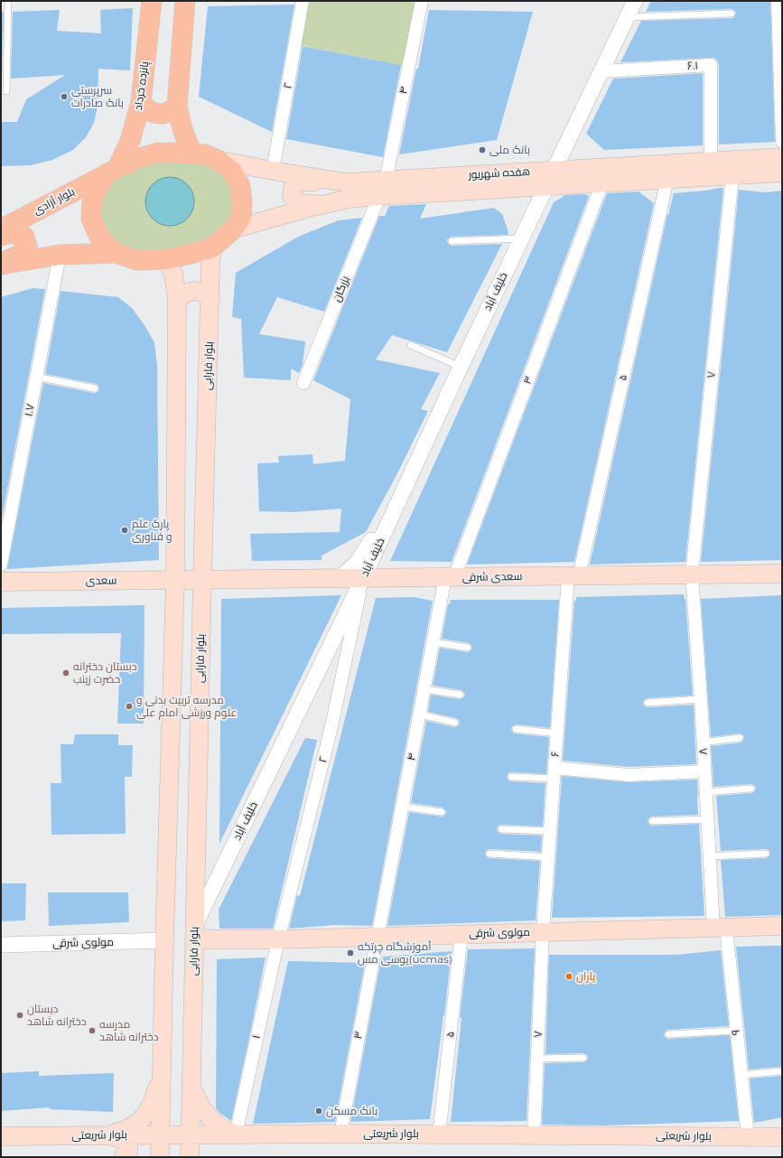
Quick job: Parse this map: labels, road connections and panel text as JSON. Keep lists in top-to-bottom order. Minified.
{"streets":{"main road":["پانزده خرداد","هفده شهریور","بلوار آزادی","بلوار فارابی","سعدی شرقی","سعدی","مولوی شرقی","بلوار شریعتی"],"street":["۶.۱","۲","۴","بزرگان","خلیف آباد","۷","۵","۳","۱.۷","۸","۶","۹","۱"]},"crossings":[["۶.۱","هفده شهریور"],["۶.۱","خلیف آباد"],["پانزده خرداد","بلوار آزادی"],["۲","هفده شهریور"],["۲","خلیف آباد"],["۲","سعدی شرقی"],["۲","مولوی شرقی"],["۲","۱"],["۴","هفده شهریور"],["۴","بزرگان"],["۴","۳"],["۴","سعدی شرقی"],["۴","مولوی شرقی"],["هفده شهریور","بلوار آزادی"],["هفده شهریور","بزرگان"],["هفده شهریور","خلیف آباد"],["هفده شهریور","۷"],["هفده شهریور","۵"],["هفده شهریور","۳"],["خلیف آباد","بلوار فارابی"],["خلیف آباد","سعدی شرقی"],["خلیف آباد","مولوی شرقی"],["بلوار فارابی","سعدی شرقی"],["بلوار فارابی","سعدی"],["بلوار فارابی","مولوی شرقی"],["بلوار فارابی","بلوار شریعتی"],["۷","سعدی شرقی"],["۷","۸"],["۷","۶"],["۷","مولوی شرقی"],["۷","بلوار شریعتی"],["۵","سعدی شرقی"],["۵","۶"],["۵","مولوی شرقی"],["۵","بلوار شریعتی"],["۳","سعدی شرقی"],["۳","مولوی شرقی"],["۳","بلوار شریعتی"],["سعدی شرقی","سعدی"],["سعدی شرقی","۸"],["سعدی شرقی","۶"],["۸","مولوی شرقی"],["۸","۹"],["۶","مولوی شرقی"],["مولوی شرقی","۹"],["مولوی شرقی","۱"],["۹","بلوار شریعتی"],["۱","بلوار شریعتی"]],"places":["سرپرستی بانک صادرات","بانک ملی","پارک علم و فناوری","دبستان دخترانه حضرت زینب","مدرسه تربیت بدنی و علوم ورزشی امام علی","آموزشگاه چرتکه یوسی مس(ucmas)","یاران","دبستان دخترانه شاهد","مدرسه دخترانه شاهد","بانک مسکن"]}
